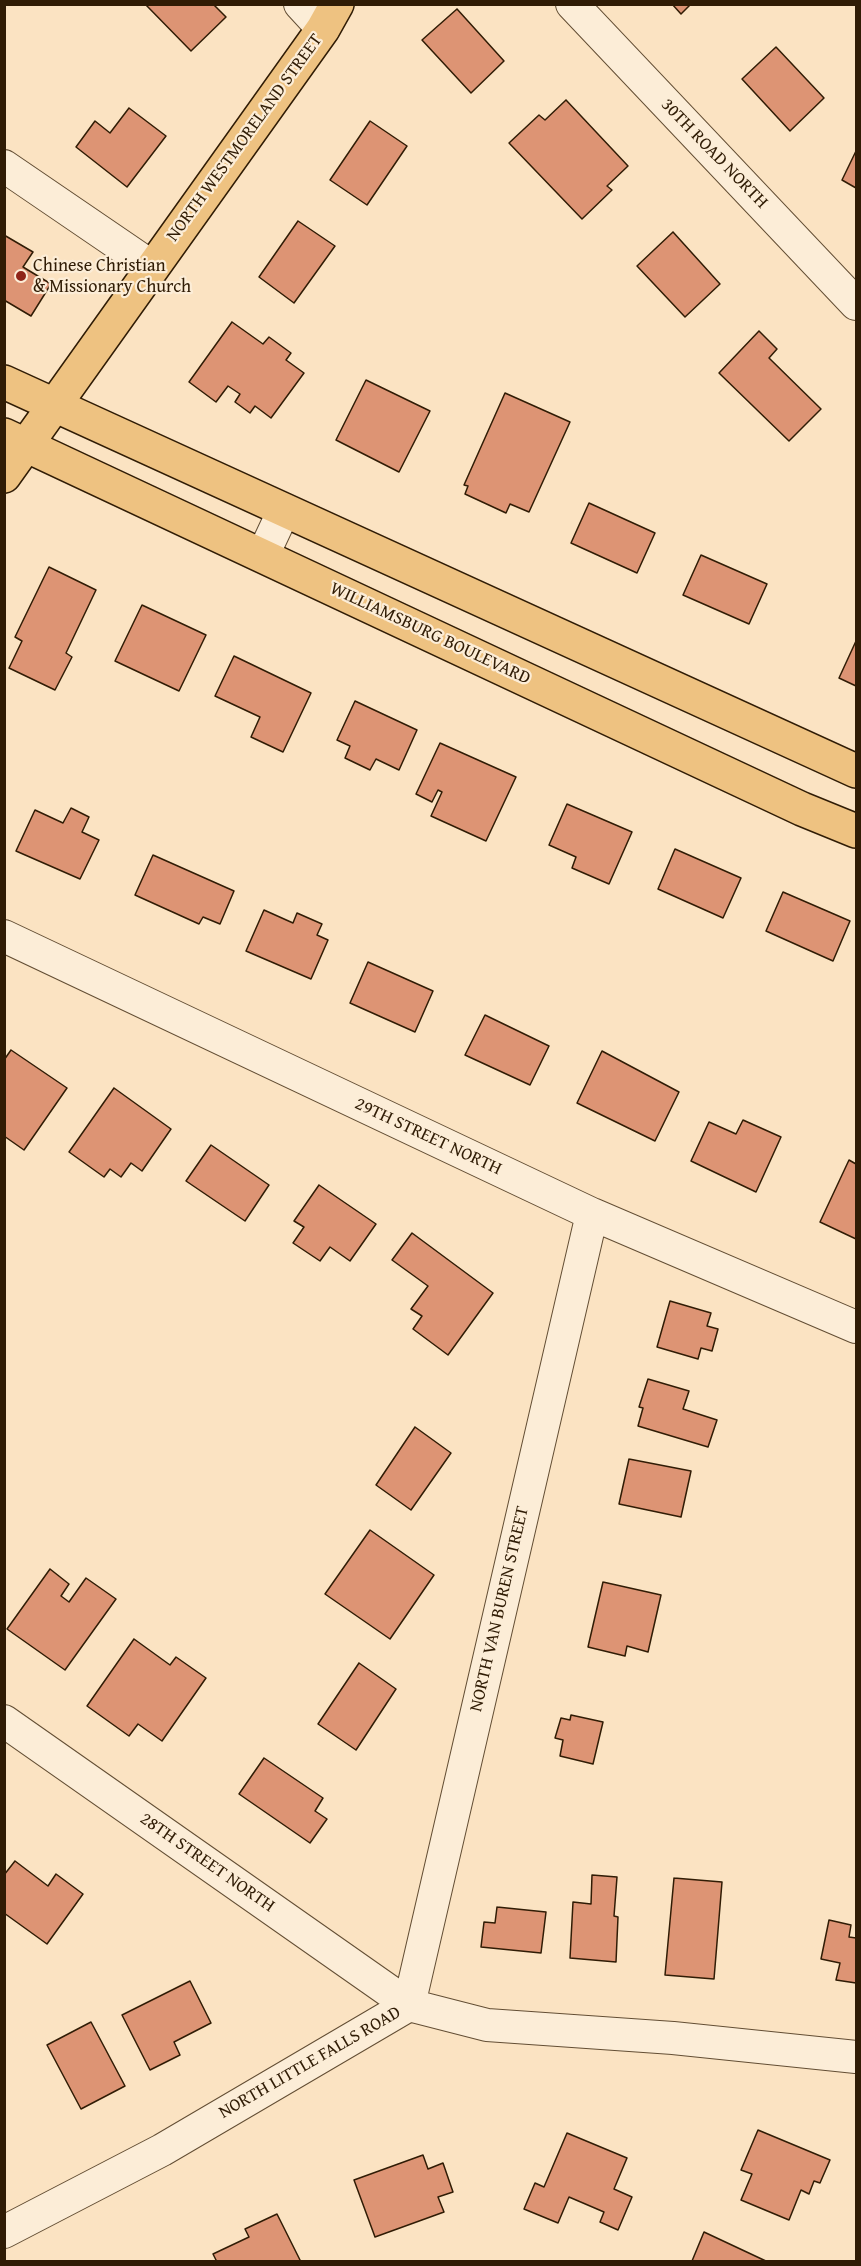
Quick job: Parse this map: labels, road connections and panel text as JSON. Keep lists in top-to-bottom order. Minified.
{"streets":{"main road":["NORTH WESTMORELAND STREET","WILLIAMSBURG BOULEVARD"],"street":["30TH ROAD NORTH","29TH STREET NORTH","NORTH VAN BUREN STREET","28TH STREET NORTH","NORTH LITTLE FALLS ROAD"]},"crossings":[["NORTH WESTMORELAND STREET","WILLIAMSBURG BOULEVARD"],["29TH STREET NORTH","NORTH VAN BUREN STREET"],["NORTH VAN BUREN STREET","28TH STREET NORTH"],["NORTH VAN BUREN STREET","NORTH LITTLE FALLS ROAD"],["28TH STREET NORTH","NORTH LITTLE FALLS ROAD"]],"places":["Chinese Christian & Missionary Church"]}
